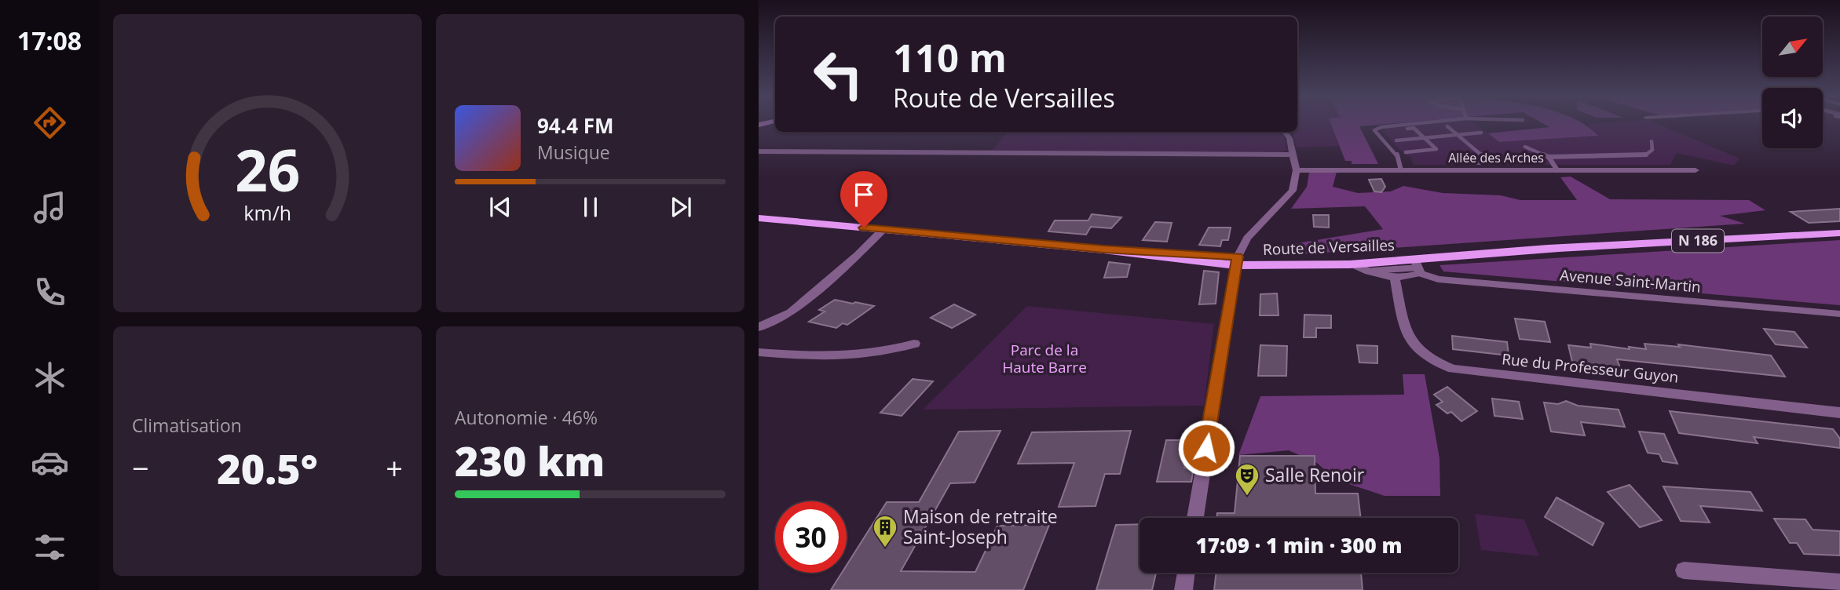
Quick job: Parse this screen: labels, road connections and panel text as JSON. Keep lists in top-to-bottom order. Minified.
{"streets":{"main road":["N 186","Route de Versailles"],"street":["Allée des Arches","Avenue Saint-Martin","Rue du Professeur Guyon"]},"crossings":[["Route de Versailles","Avenue Saint-Martin"]],"parks":["Parc de la Haute Barre"],"places":{"theatre":["Salle Renoir"],"building":["Maison de retraite Saint-Joseph"]},"north":"top right","page":{"tabs":"17:08","turn":["110 m","Route de Versailles"],"song":["94.4 FM","Musique"],"tile":["Climatisation",["Autonomie · 46%","230 km"]],"heat":["−","20.5°","+"],"limit":"30","trip":"17:09 · 1 min · 300 m","gauge":["26","km/h"]}}
